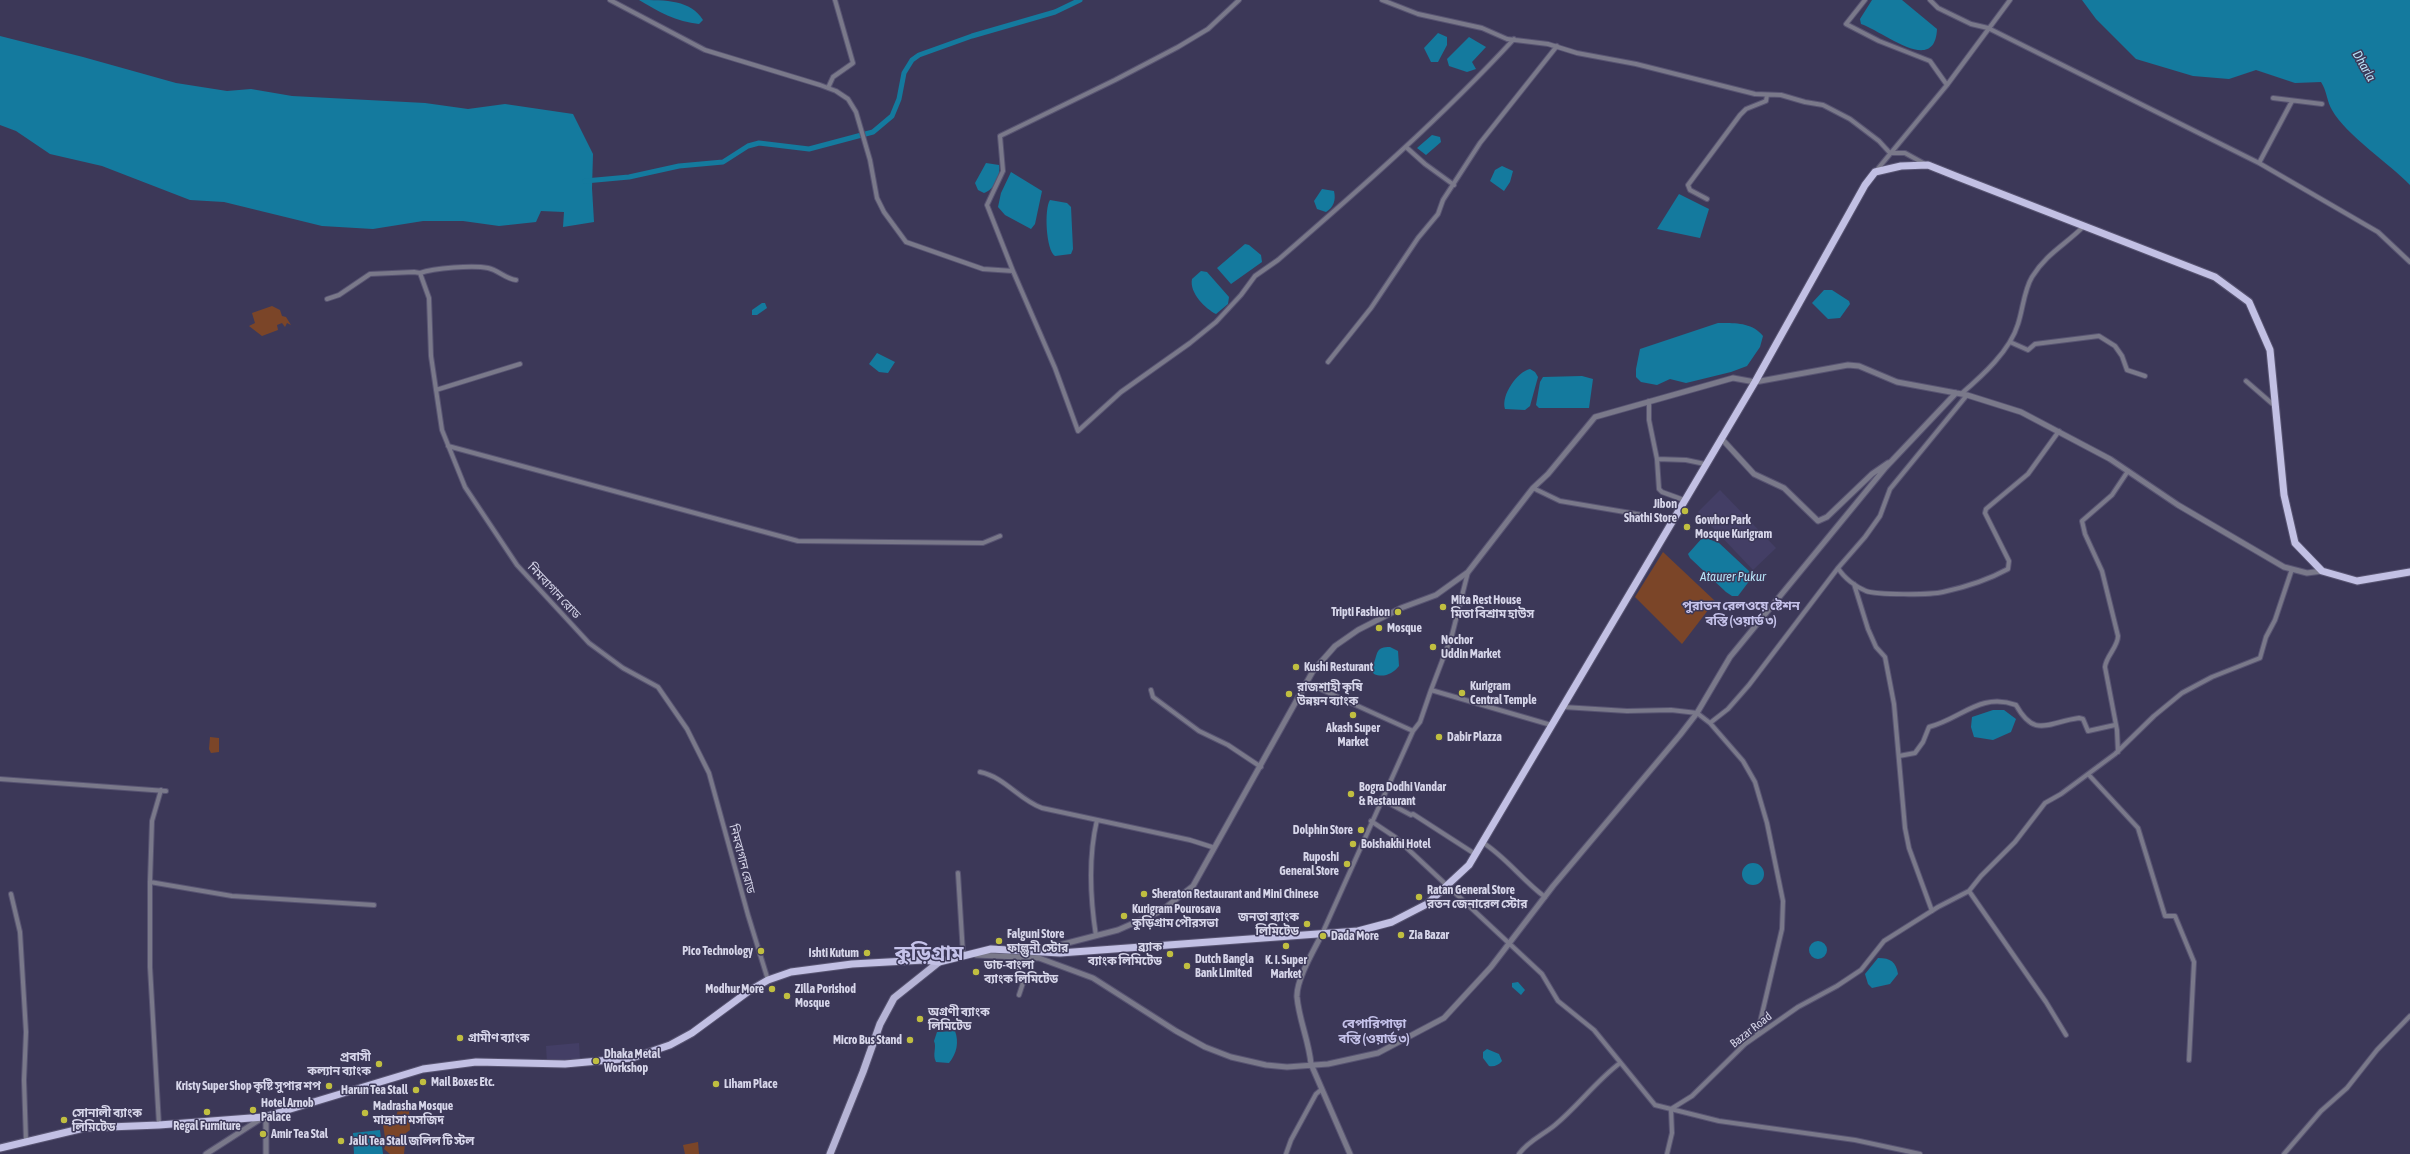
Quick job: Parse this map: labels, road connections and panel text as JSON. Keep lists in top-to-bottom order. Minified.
{"streets":{"street":["নিমবাগান রোড","Bazar Road"]},"districts":["পুরাতন রেলওয়ে ষ্টেশন বস্তি (ওয়ার্ড ৩)","কুড়িগ্রাম","বেপারিপাড়া বস্তি (ওয়ার্ড ৩)"],"water":["Dharla","Ataurer Pukur"],"places":["Jibon Shathi Store","Gowhor Park Mosque Kurigram","Mita Rest House মিতা বিশ্রাম হাউস","Tripti Fashion","Mosque","Nochor Uddin Market","Kushi Resturant","Kurigram Central Temple","রাজশাহী কৃষি উন্নয়ন ব্যাংক","Akash Super Market","Dabir Plazza","Bogra Dodhi Vandar & Restaurant","Dolphin Store","Boishakhi Hotel","Ruposhi General Store","Sheraton Restaurant and Mini Chinese","Ratan General Store রতন জেনারেল স্টোর","Kurigram Pourosava কুড়িগ্রাম পৌরসভা","জনতা ব্যাংক লিমিটেড","Zia Bazar","Dada More","Falguni Store ফাল্গুনী স্টোর","K. I. Super Market","Pico Technology","Ishti Kutum","ব্র্যাক ব্যাংক লিমিটেড","Dutch Bangla Bank Limited","ডাচ-বাংলা ব্যাংক লিমিটেড","Modhur More","Zilla Porishod Mosque","অগ্রণী ব্যাংক লিমিটেড","গ্রামীণ ব্যাংক","Micro Bus Stand","Dhaka Metal Workshop","প্রবাসী কল্যান ব্যাংক","Mail Boxes Etc.","Liham Place","Kristy Super Shop কৃষ্টি সুপার শপ","Harun Tea Stall","Hotel Arnob Palace","Regal Furniture","Madrasha Mosque মাদ্রাসা মসজিদ","সোনালী ব্যাংক লিমিটেড","Amir Tea Stal","Jalil Tea Stall জলিল টি স্টল"]}
